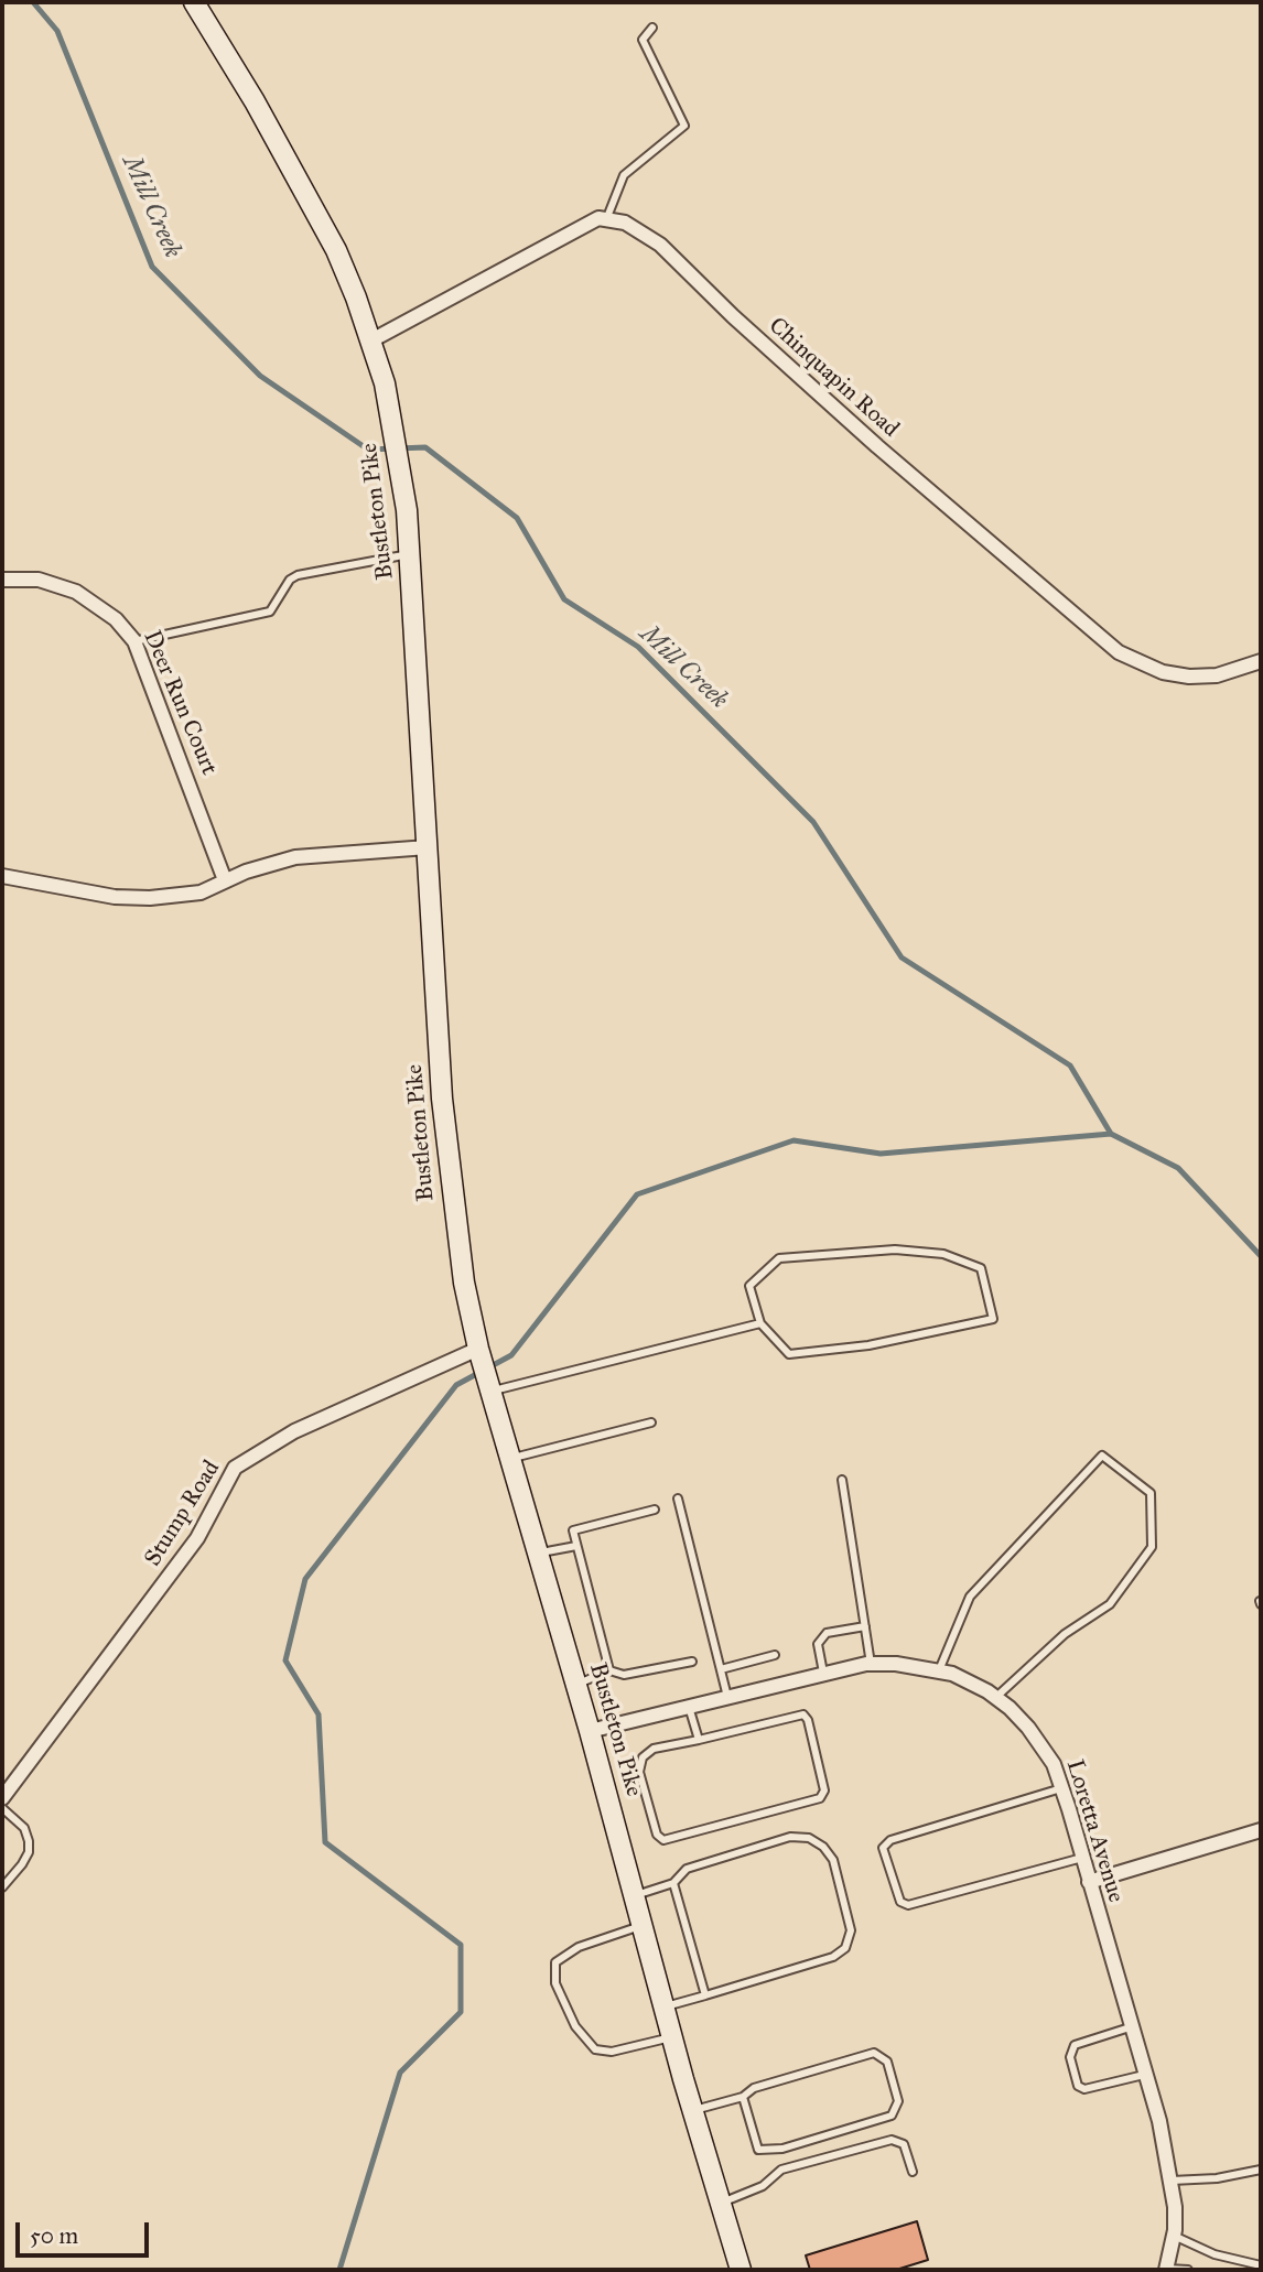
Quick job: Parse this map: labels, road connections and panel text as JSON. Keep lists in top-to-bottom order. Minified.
{"streets":{"main road":["Bustleton Pike"],"street":["Chinquapin Road","Deer Run Court","Stump Road","Loretta Avenue"]},"crossings":[["Bustleton Pike","Stump Road"],["Bustleton Pike","Loretta Avenue"]],"water":["Mill Creek"],"scale_bar":"50 m"}
